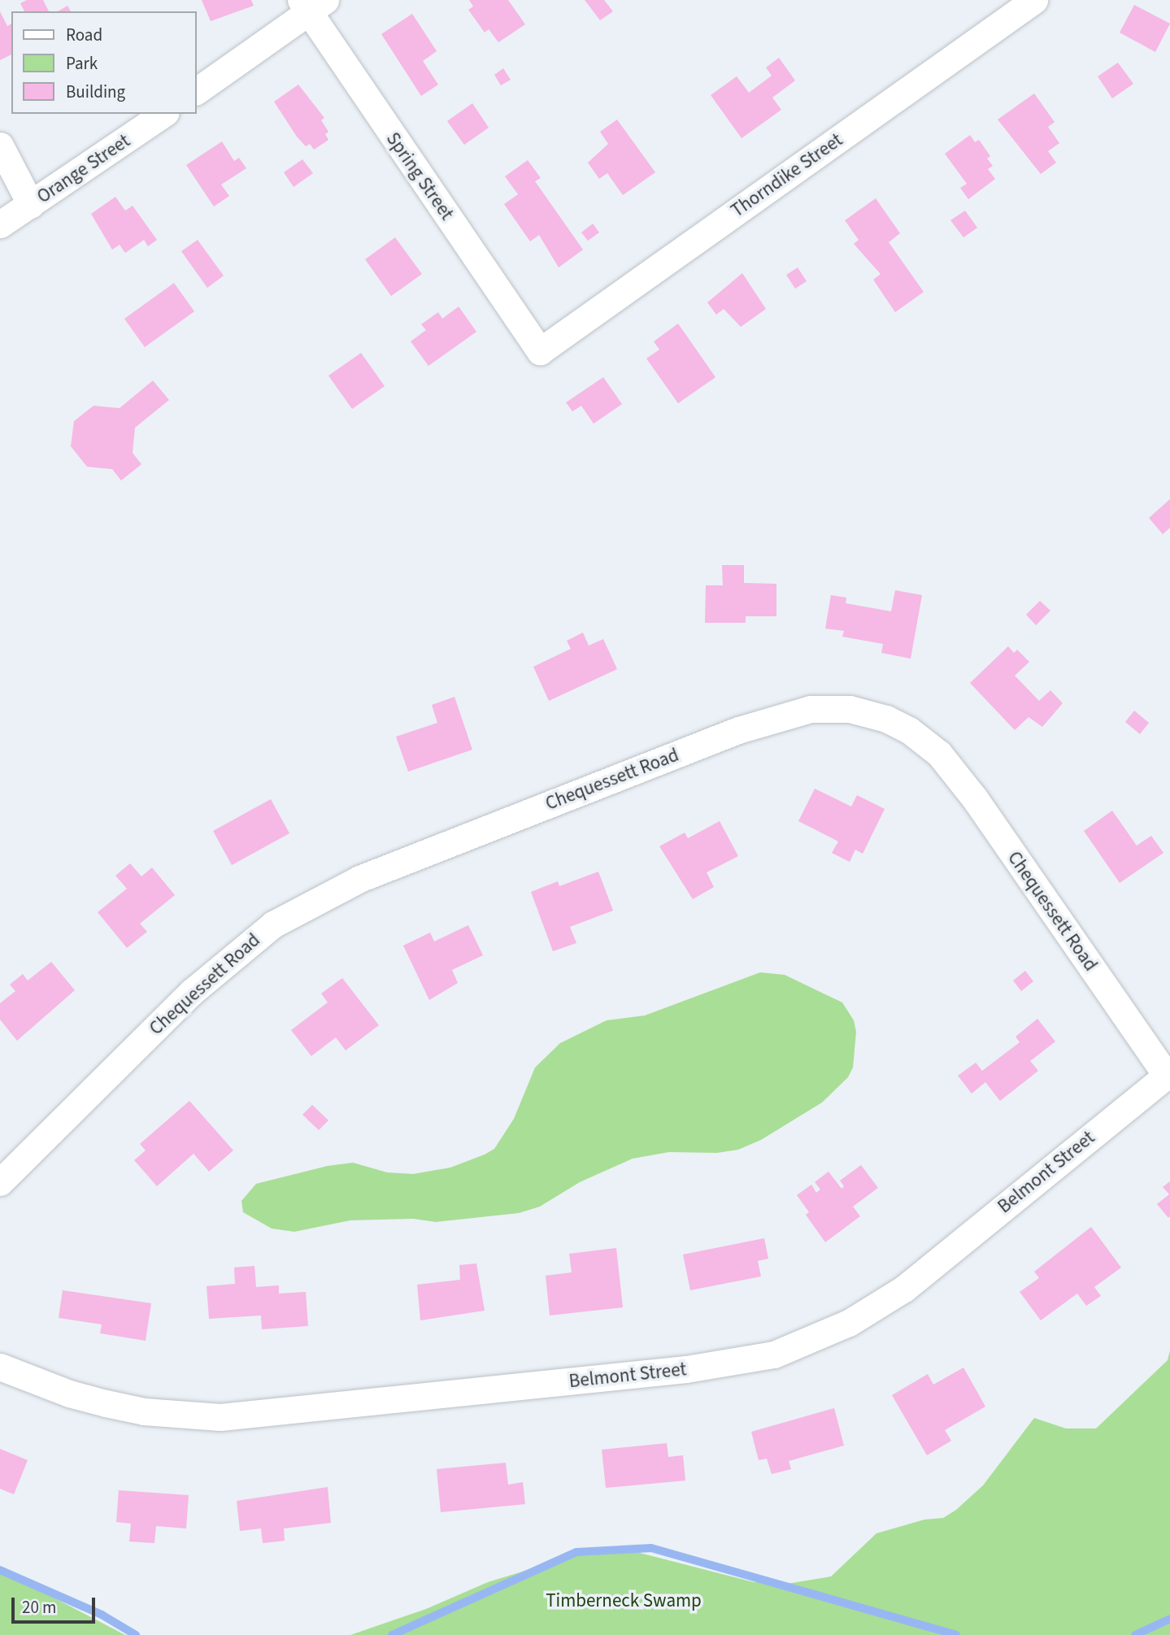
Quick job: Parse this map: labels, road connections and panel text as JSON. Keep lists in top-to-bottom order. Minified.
{"streets":{"street":["Orange Street","Thorndike Street","Spring Street","Chequessett Road","Belmont Street"]},"crossings":[["Thorndike Street","Spring Street"],["Chequessett Road","Belmont Street"]],"parks":["Timberneck Swamp"],"legend":["Road","Park","Building"],"scale_bar":"20 m"}
